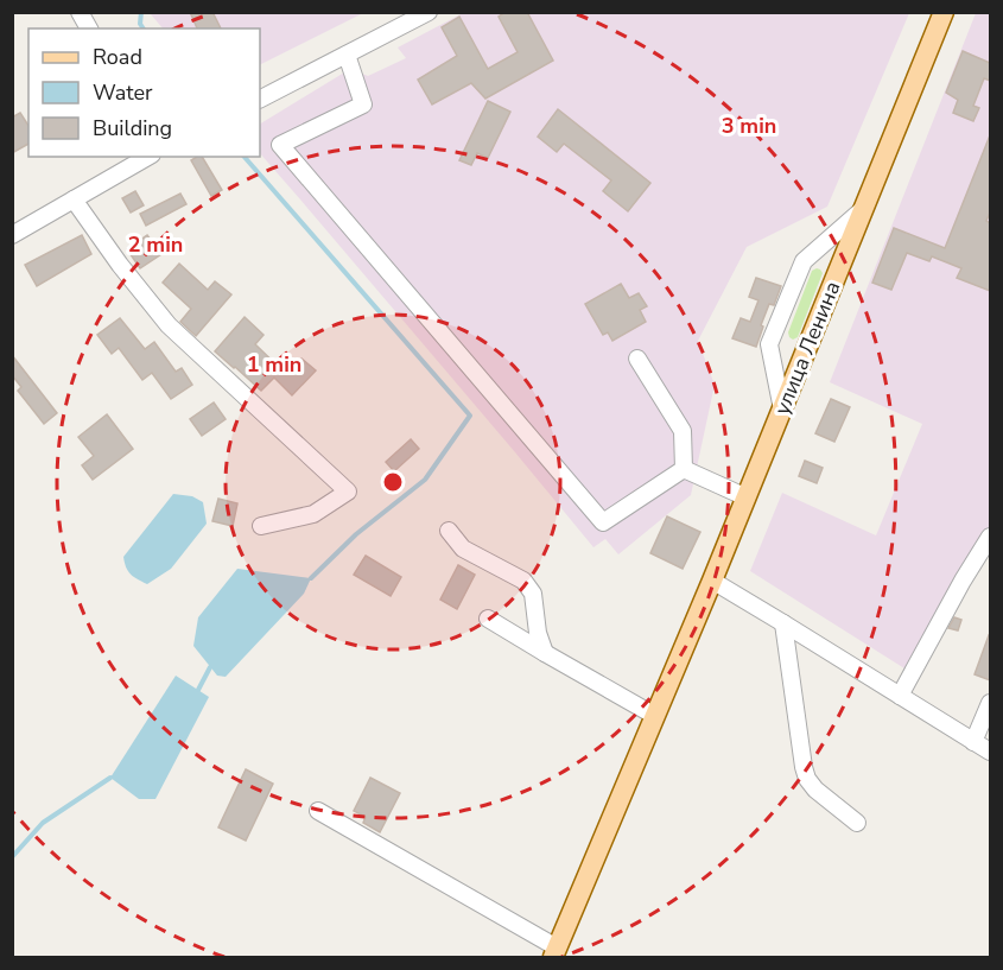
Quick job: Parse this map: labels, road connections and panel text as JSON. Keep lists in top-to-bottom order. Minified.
{"streets":{"main road":["улица Ленина"]},"legend":["Road","Water","Building"],"rings":["3 min","2 min","1 min"]}
